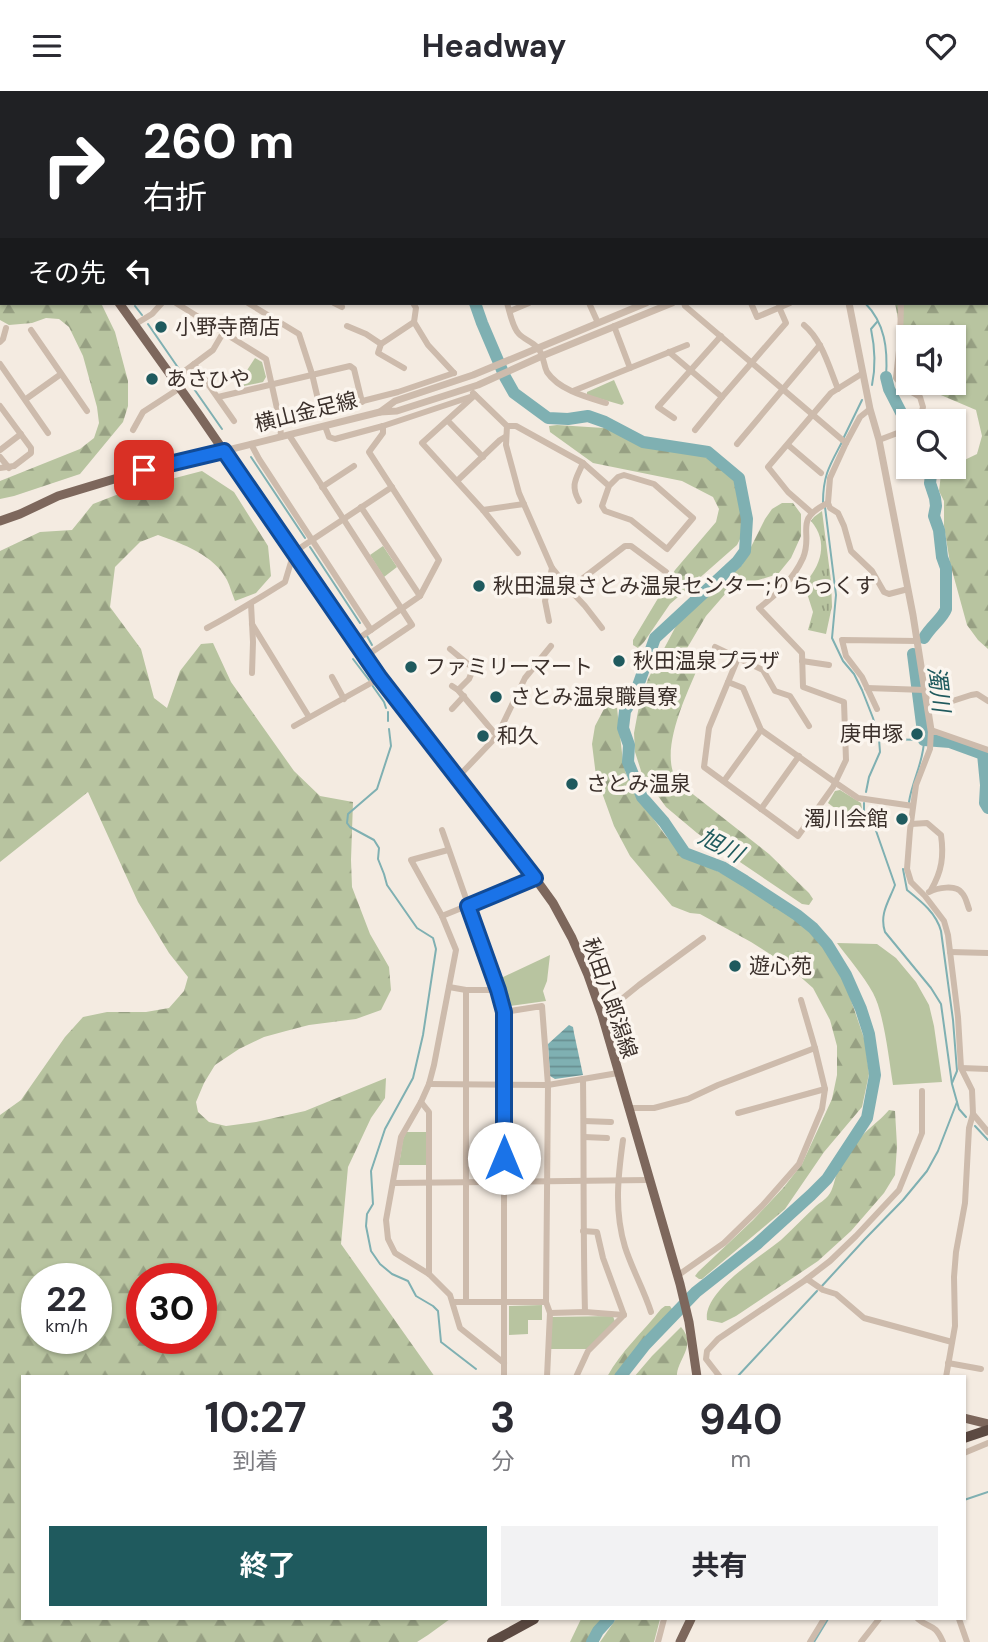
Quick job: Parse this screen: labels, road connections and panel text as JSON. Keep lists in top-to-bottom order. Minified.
{"streets":{"main road":["横山金足線","秋田八郎潟線"]},"crossings":[["横山金足線","秋田八郎潟線"]],"water":["濁川","旭川"],"places":["小野寺商店","あさひや","秋田温泉さとみ温泉センター;りらっくす","秋田温泉プラザ","ファミリーマート","さとみ温泉職員寮","庚申塚","和久","さとみ温泉","濁川会館","遊心苑"],"page":{"header":"Headway","turn":["260 m","右折"],"then":"その先","speed":"22 km/h","limit":"30","eta":["10:27","到着","3","分","940","m"],"buttons":["終了","共有"]}}
